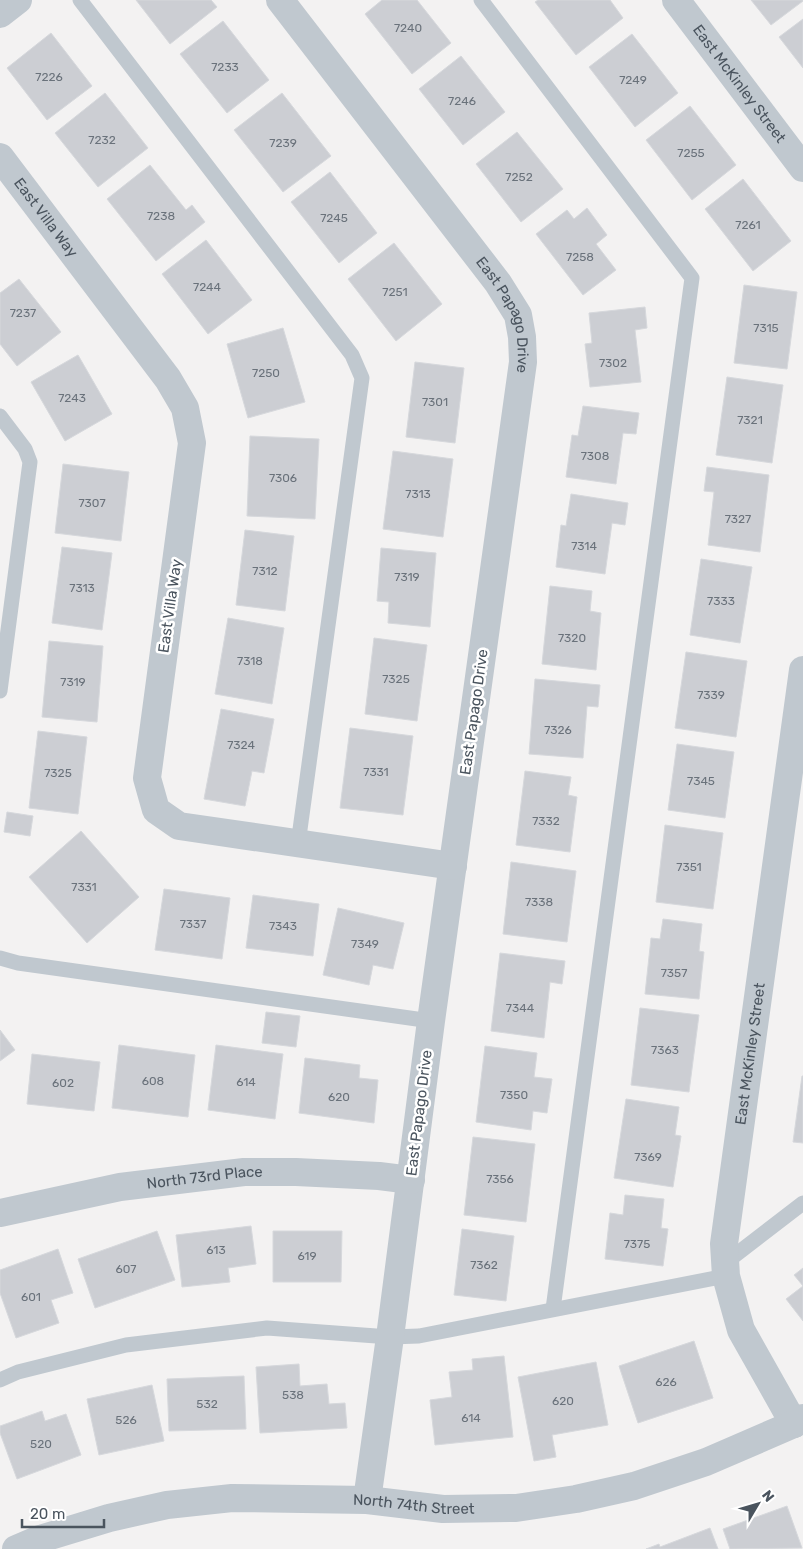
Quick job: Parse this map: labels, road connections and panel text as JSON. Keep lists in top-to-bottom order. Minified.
{"streets":{"street":["East McKinley Street","East Villa Way","East Papago Drive","North 73rd Place","North 74th Street"]},"crossings":[["East McKinley Street","North 74th Street"],["East Villa Way","East Papago Drive"],["East Papago Drive","North 73rd Place"],["East Papago Drive","North 74th Street"]],"house_numbers":["7240","7233","7226","7249","7246","7232","7239","7255","7252","7238","7245","7261","7258","7244","7251","7237","7315","7302","7250","7243","7301","7321","7308","7306","7313","7307","7327","7314","7312","7319","7313","7333","7320","7318","7325","7319","7339","7326","7324","7331","7325","7345","7332","7351","7331","7338","7337","7343","7349","7357","7344","7363","608","614","602","7350","620","7369","7356","7375","613","619","7362","607","601","626","538","620","532","614","526","520"],"scale_bar":"20 m","north":"top right"}
